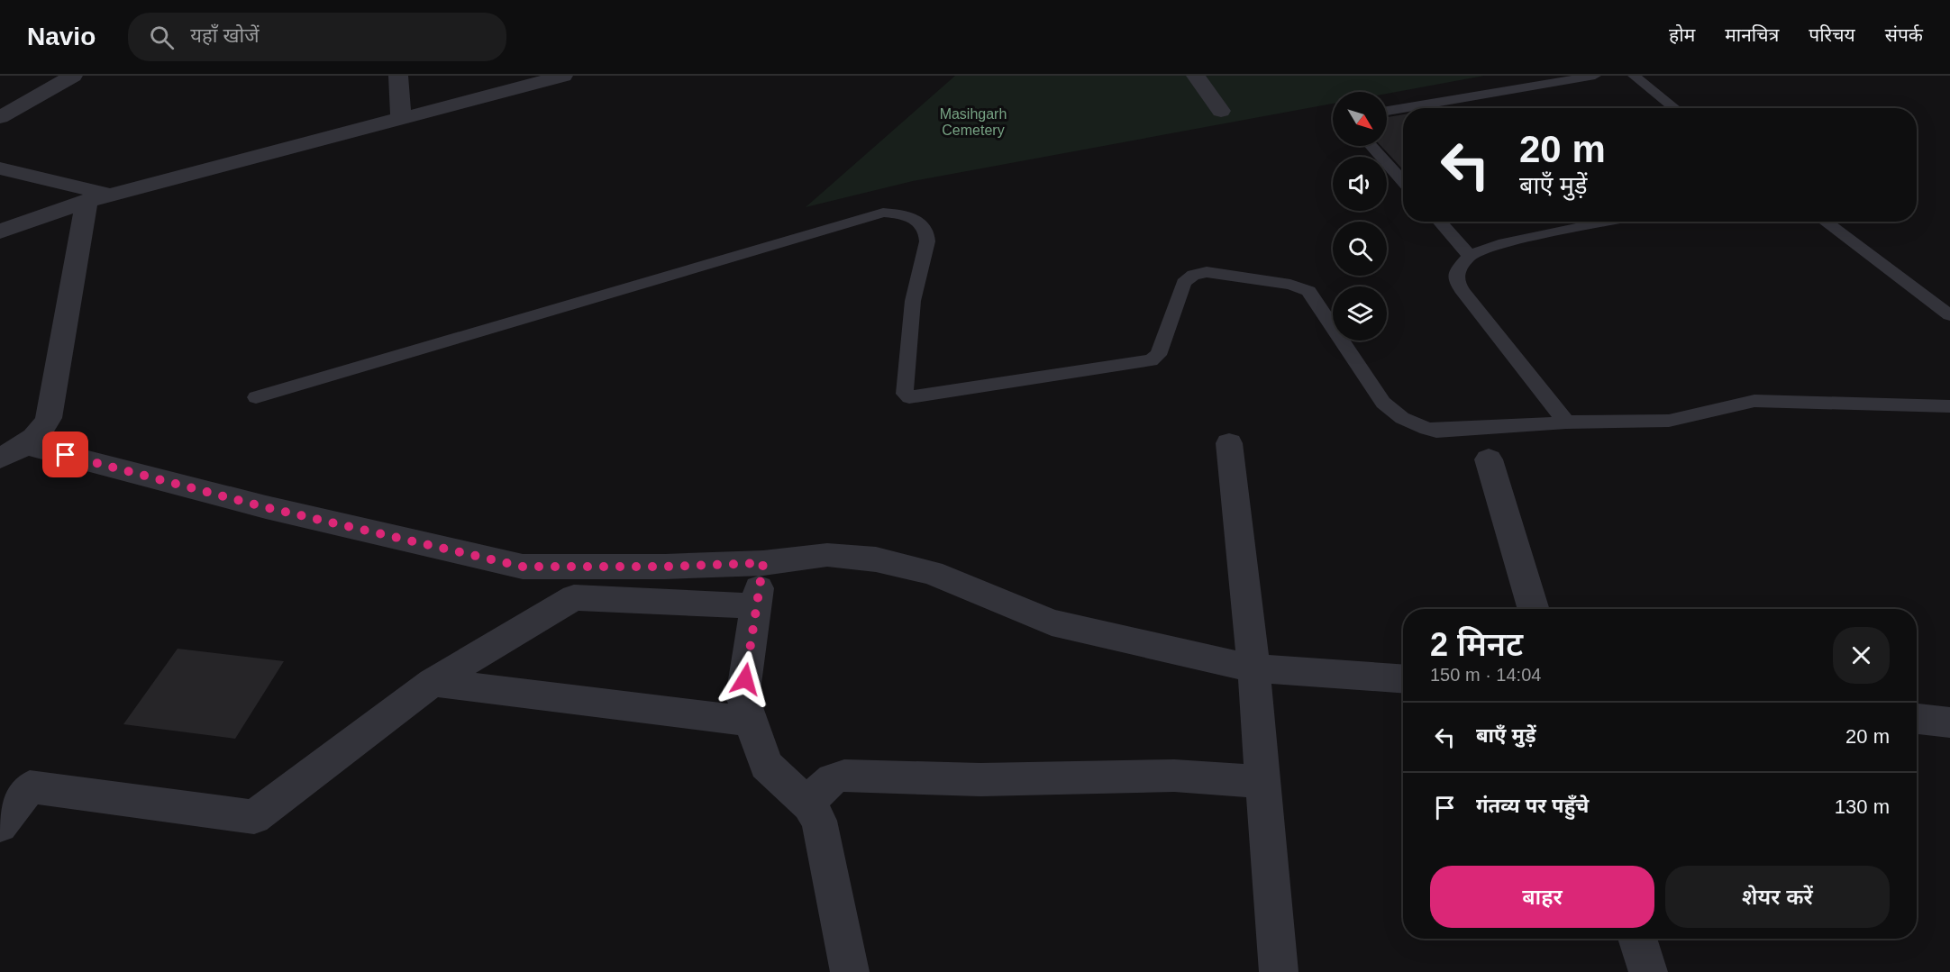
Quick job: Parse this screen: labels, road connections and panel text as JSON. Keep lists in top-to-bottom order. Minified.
{"parks":["Masihgarh Cemetery"],"north":"bottom right","page":{"header":"Navio","search":"यहाँ खोजें","nav":["होम","मानचित्र","परिचय","संपर्क"],"turn":["20 m","बाएँ मुड़ें"],"heading":["2 मिनट","150 m · 14:04"],"list":[{"name":"बाएँ मुड़ें","value":"20 m"},{"name":"गंतव्य पर पहुँचे","value":"130 m"}],"buttons":["बाहर","शेयर करें"]}}
